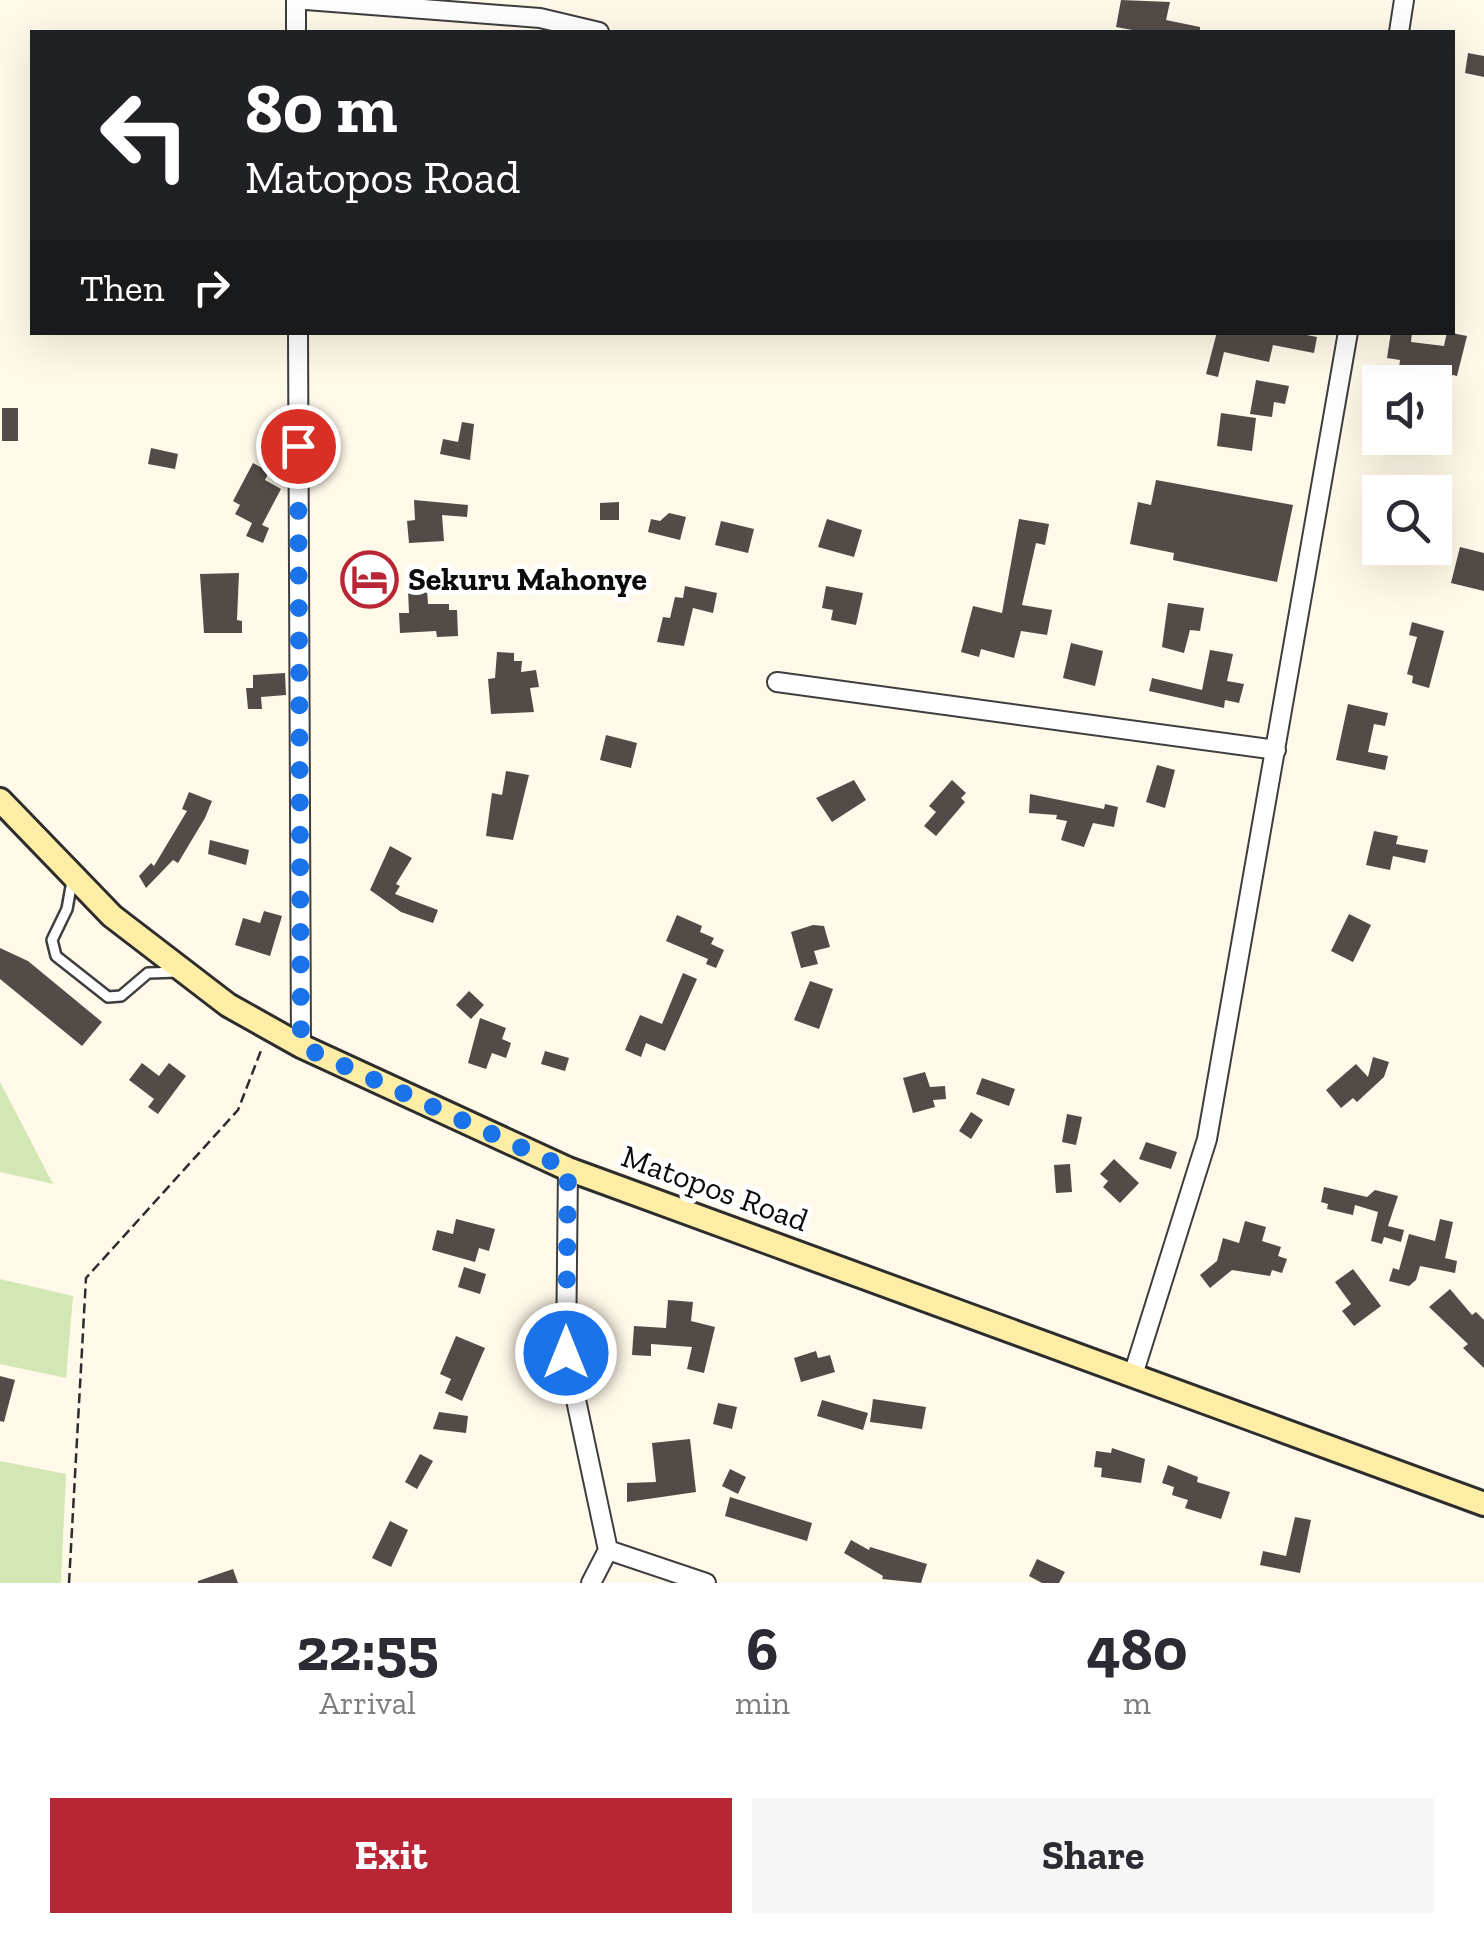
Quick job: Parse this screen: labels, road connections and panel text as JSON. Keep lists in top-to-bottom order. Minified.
{"streets":{"main road":["Matopos Road"]},"places":{"hotel":["Sekuru Mahonye"]},"page":{"turn":["80 m","Matopos Road"],"then":"Then","eta":["22:55","Arrival","6","min","480","m"],"buttons":["Exit","Share"]}}
